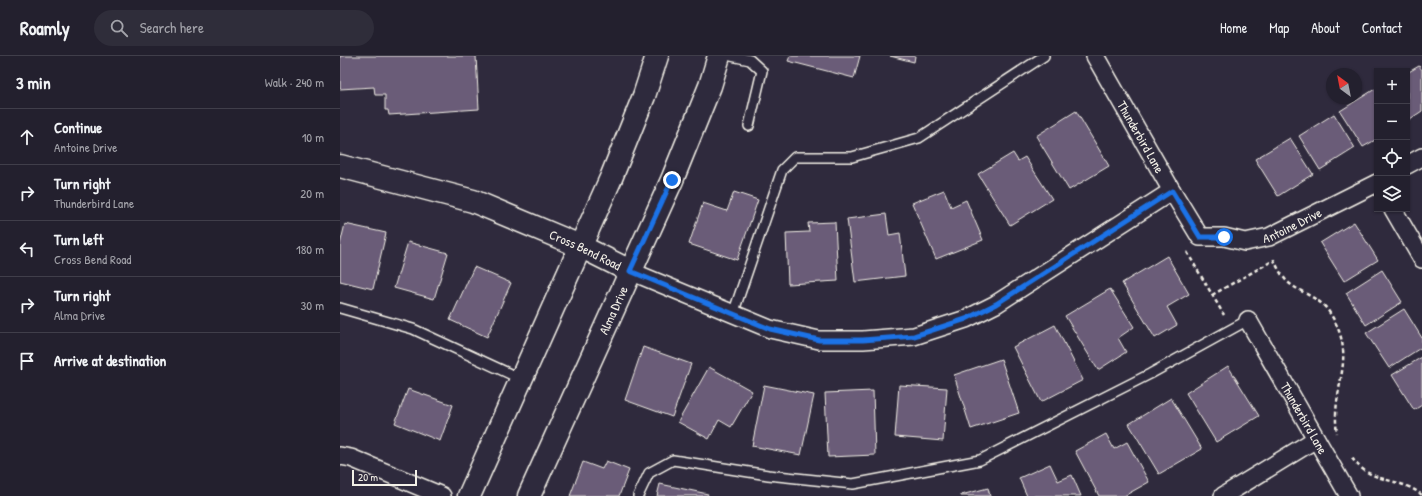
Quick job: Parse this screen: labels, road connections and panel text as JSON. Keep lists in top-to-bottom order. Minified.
{"streets":{"main road":["Cross Bend Road","Alma Drive"],"street":["Thunderbird Lane","Antoine Drive"]},"crossings":[["Thunderbird Lane","Antoine Drive"],["Thunderbird Lane","Cross Bend Road"],["Cross Bend Road","Alma Drive"]],"scale_bar":"20 m","north":"top left","page":{"header":"Roamly","search":"Search here","nav":["Home","Map","About","Contact"],"heading":["3 min","Walk · 240 m"],"map_buttons":["+","−"],"list":[["Continue","Antoine Drive","10 m"],["Turn right","Thunderbird Lane","20 m"],["Turn left","Cross Bend Road","180 m"],["Turn right","Alma Drive","30 m"],"Arrive at destination"],"scale":"20 m"}}
